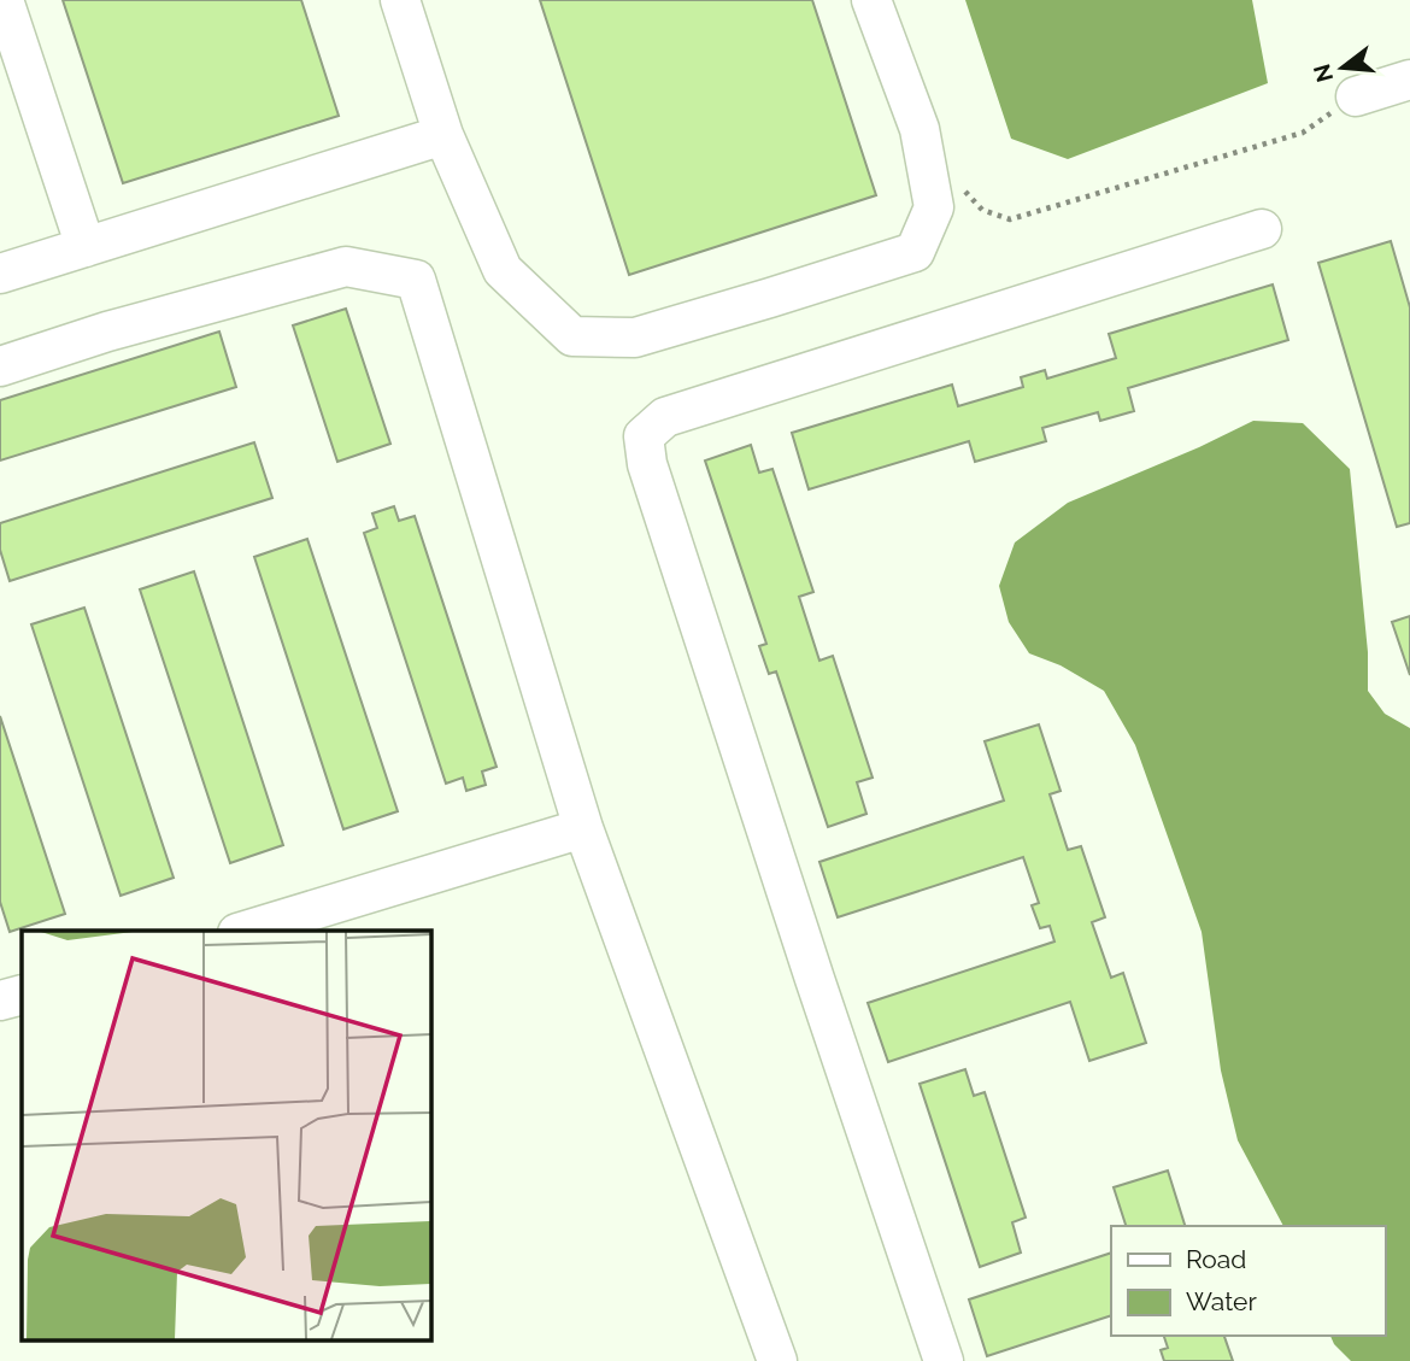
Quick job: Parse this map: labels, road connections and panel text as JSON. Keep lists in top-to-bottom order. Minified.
{"legend":["Road","Water"],"north":"left"}
